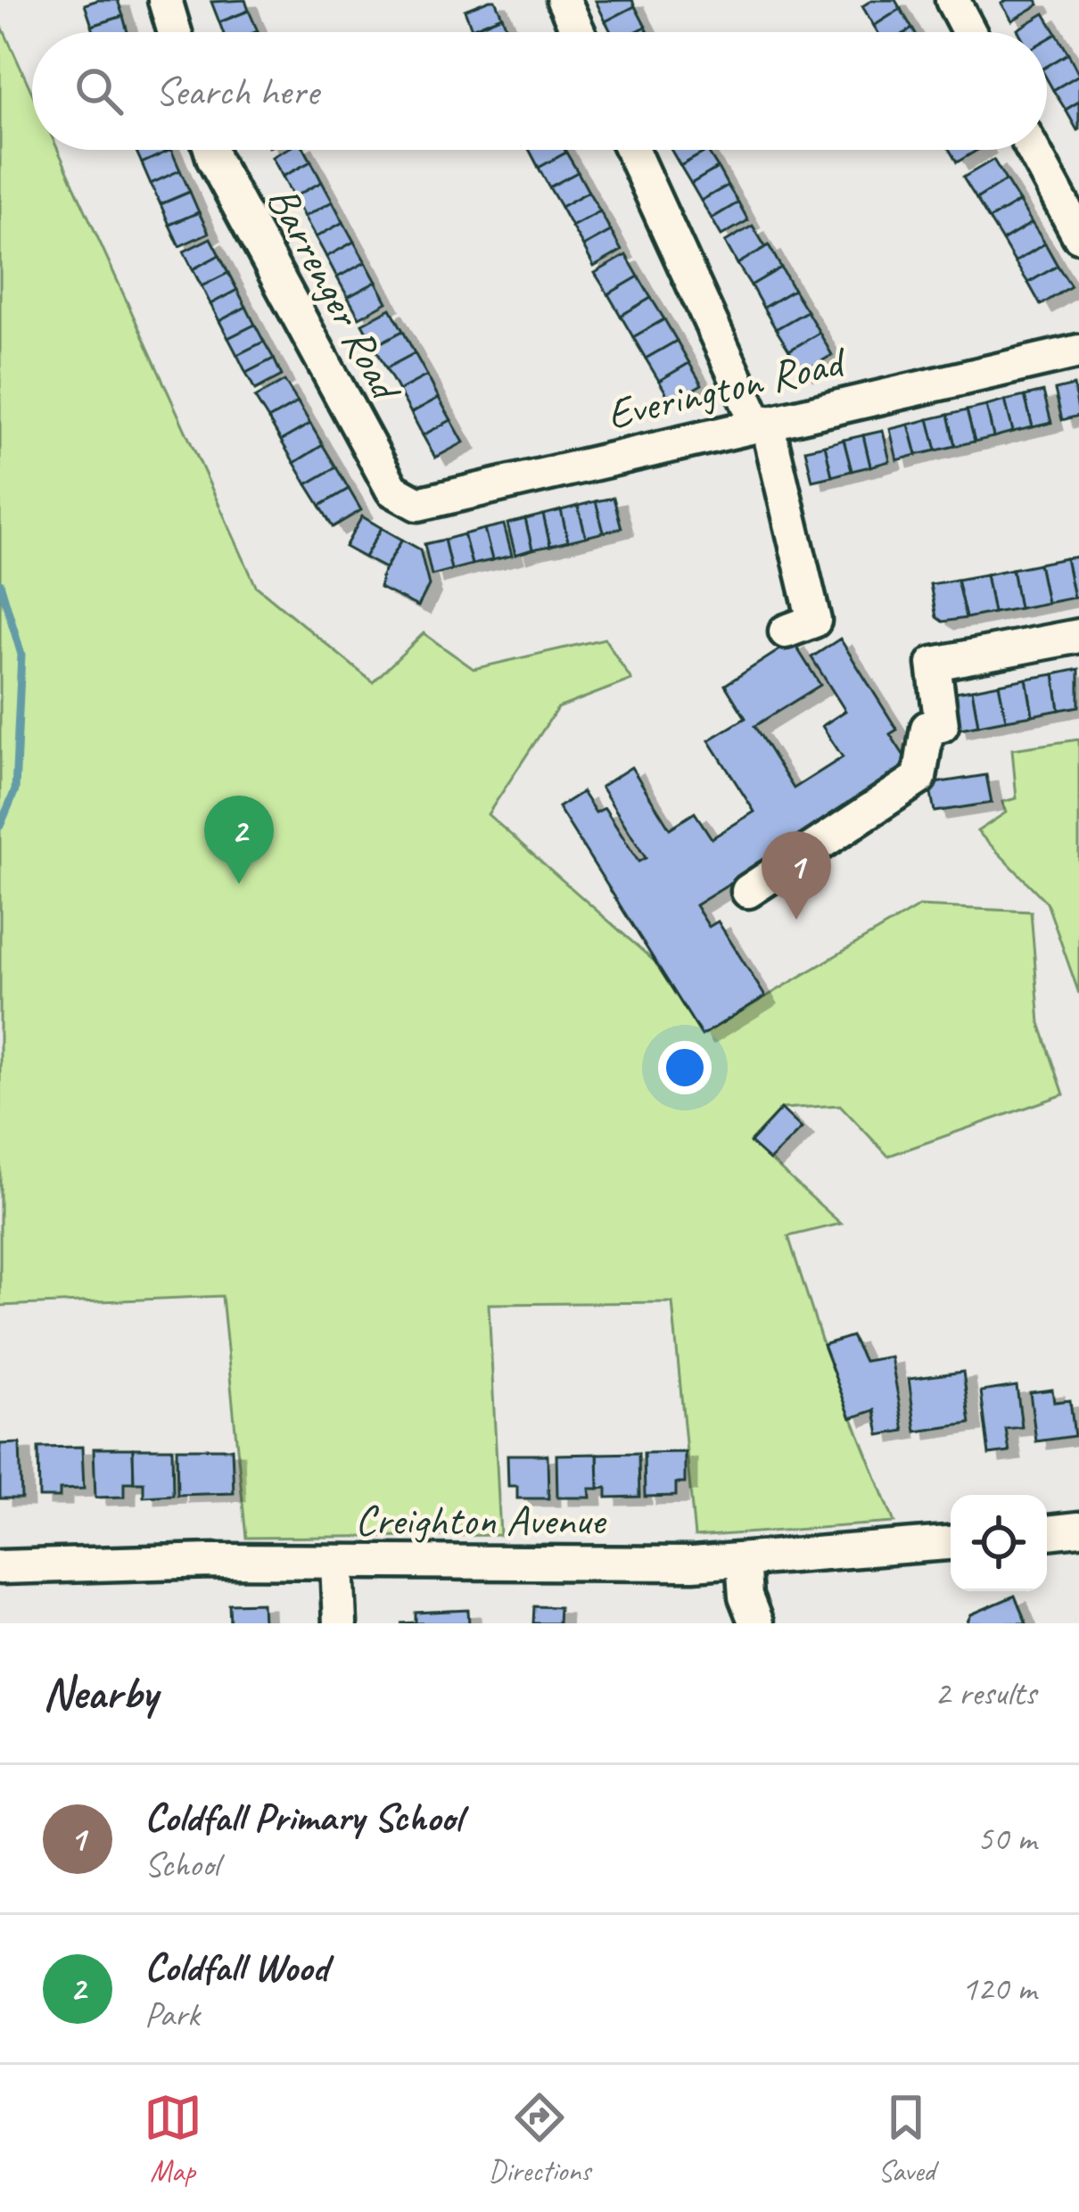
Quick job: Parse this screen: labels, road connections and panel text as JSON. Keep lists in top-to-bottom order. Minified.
{"streets":{"street":["Barrenger Road","Everington Road","Creighton Avenue"]},"crossings":[["Barrenger Road","Everington Road"]],"page":{"search":"Search here","pins":["2","1"],"heading":["Nearby","2 results"],"list":[{"mark":"1","name":"Coldfall Primary School","note":"School","value":"50 m"},{"mark":"2","name":"Coldfall Wood","note":"Park","value":"120 m"}],"nav":["Map","Directions","Saved"]}}
